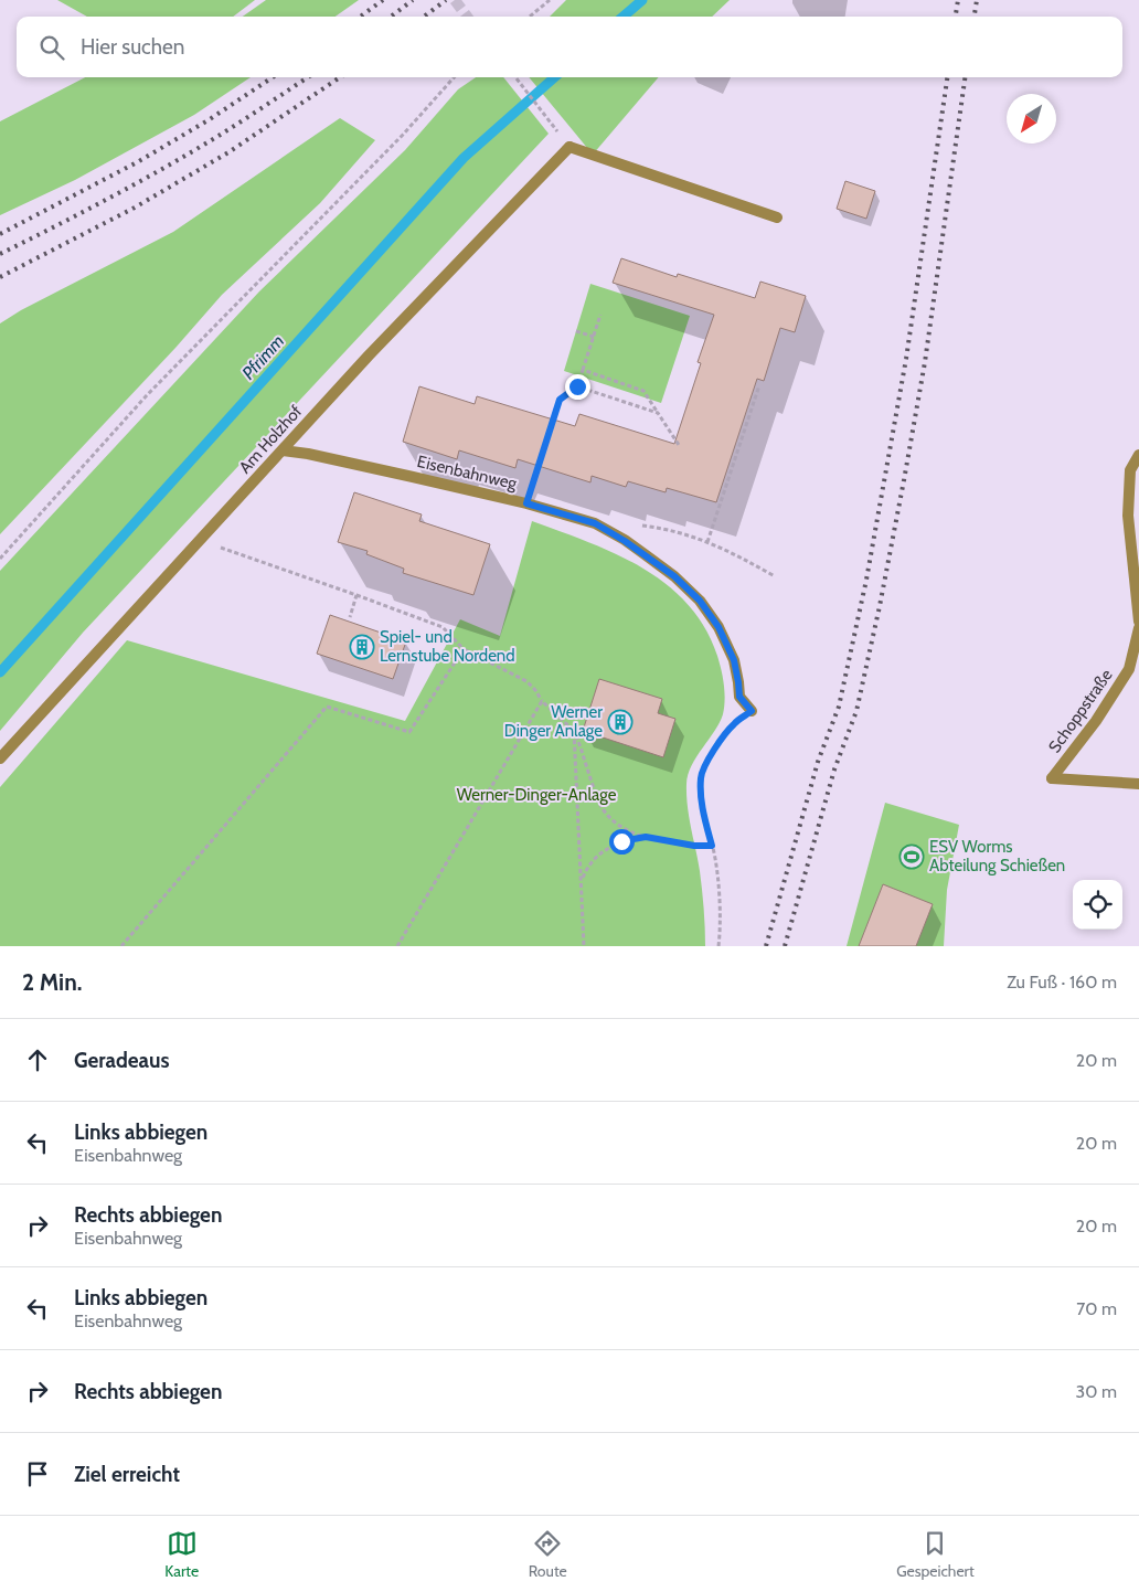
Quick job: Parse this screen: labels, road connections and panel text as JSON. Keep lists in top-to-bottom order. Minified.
{"streets":{"street":["Am Holzhof","Eisenbahnweg","Schoppstraße"]},"crossings":[["Am Holzhof","Eisenbahnweg"]],"water":["Pfrimm"],"parks":["Werner-Dinger-Anlage"],"places":{"building":["Spiel- und Lernstube Nordend","Werner Dinger Anlage"],"sports":["ESV Worms Abteilung Schießen"]},"north":"bottom left","page":{"search":"Hier suchen","heading":["2 Min.","Zu Fuß · 160 m"],"list":[["Geradeaus","20 m"],["Links abbiegen","Eisenbahnweg","20 m"],["Rechts abbiegen","Eisenbahnweg","20 m"],["Links abbiegen","Eisenbahnweg","70 m"],["Rechts abbiegen","30 m"],"Ziel erreicht"],"nav":["Karte","Route","Gespeichert"]}}
